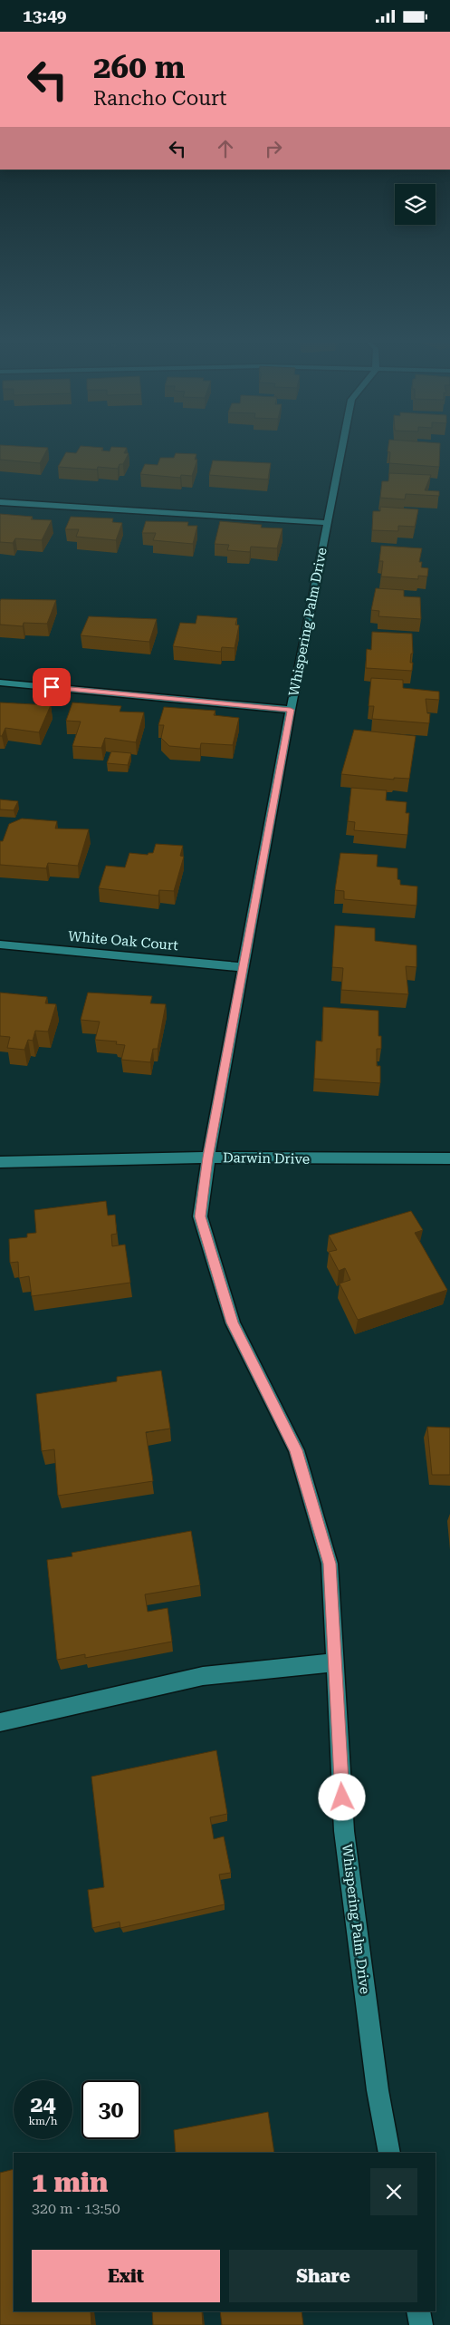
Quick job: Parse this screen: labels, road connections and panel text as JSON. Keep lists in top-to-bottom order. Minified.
{"streets":{"street":["Whispering Palm Drive","White Oak Court","Darwin Drive"]},"crossings":[["Whispering Palm Drive","White Oak Court"],["Whispering Palm Drive","Darwin Drive"]],"page":{"status":"13:49","turn":["260 m","Rancho Court"],"speed":"24 km/h","limit":"30","heading":["1 min","320 m · 13:50"],"buttons":["Exit","Share"]}}
